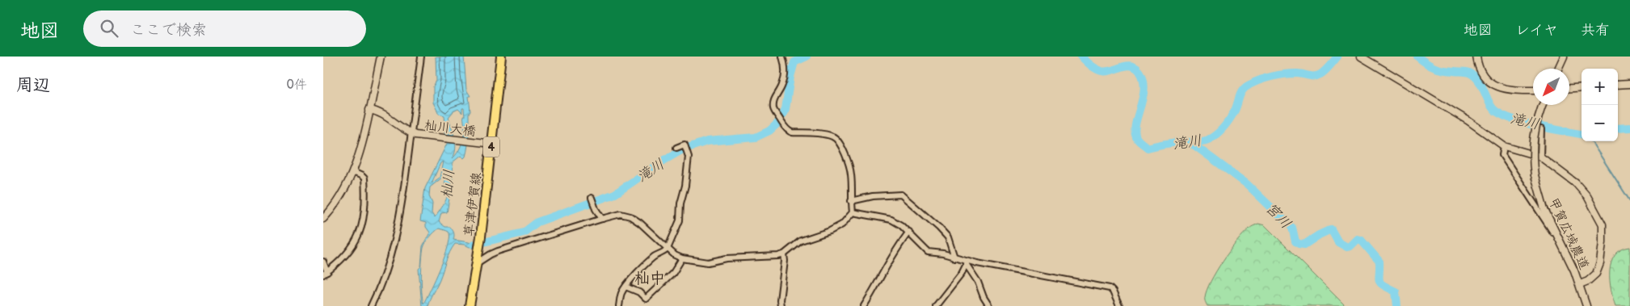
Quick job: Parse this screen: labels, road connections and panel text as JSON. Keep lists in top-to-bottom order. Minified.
{"streets":{"main road":["4","草津伊賀線"],"street":["杣川大橋","甲賀広域農道"]},"crossings":[["杣川大橋","草津伊賀線"]],"districts":["杣中"],"water":["滝川","杣川","宮川"],"north":"bottom left","page":{"header":"地図","search":"ここで検索","nav":["地図","レイヤ","共有"],"heading":["周辺","0件"],"map_buttons":["+","−"]}}
